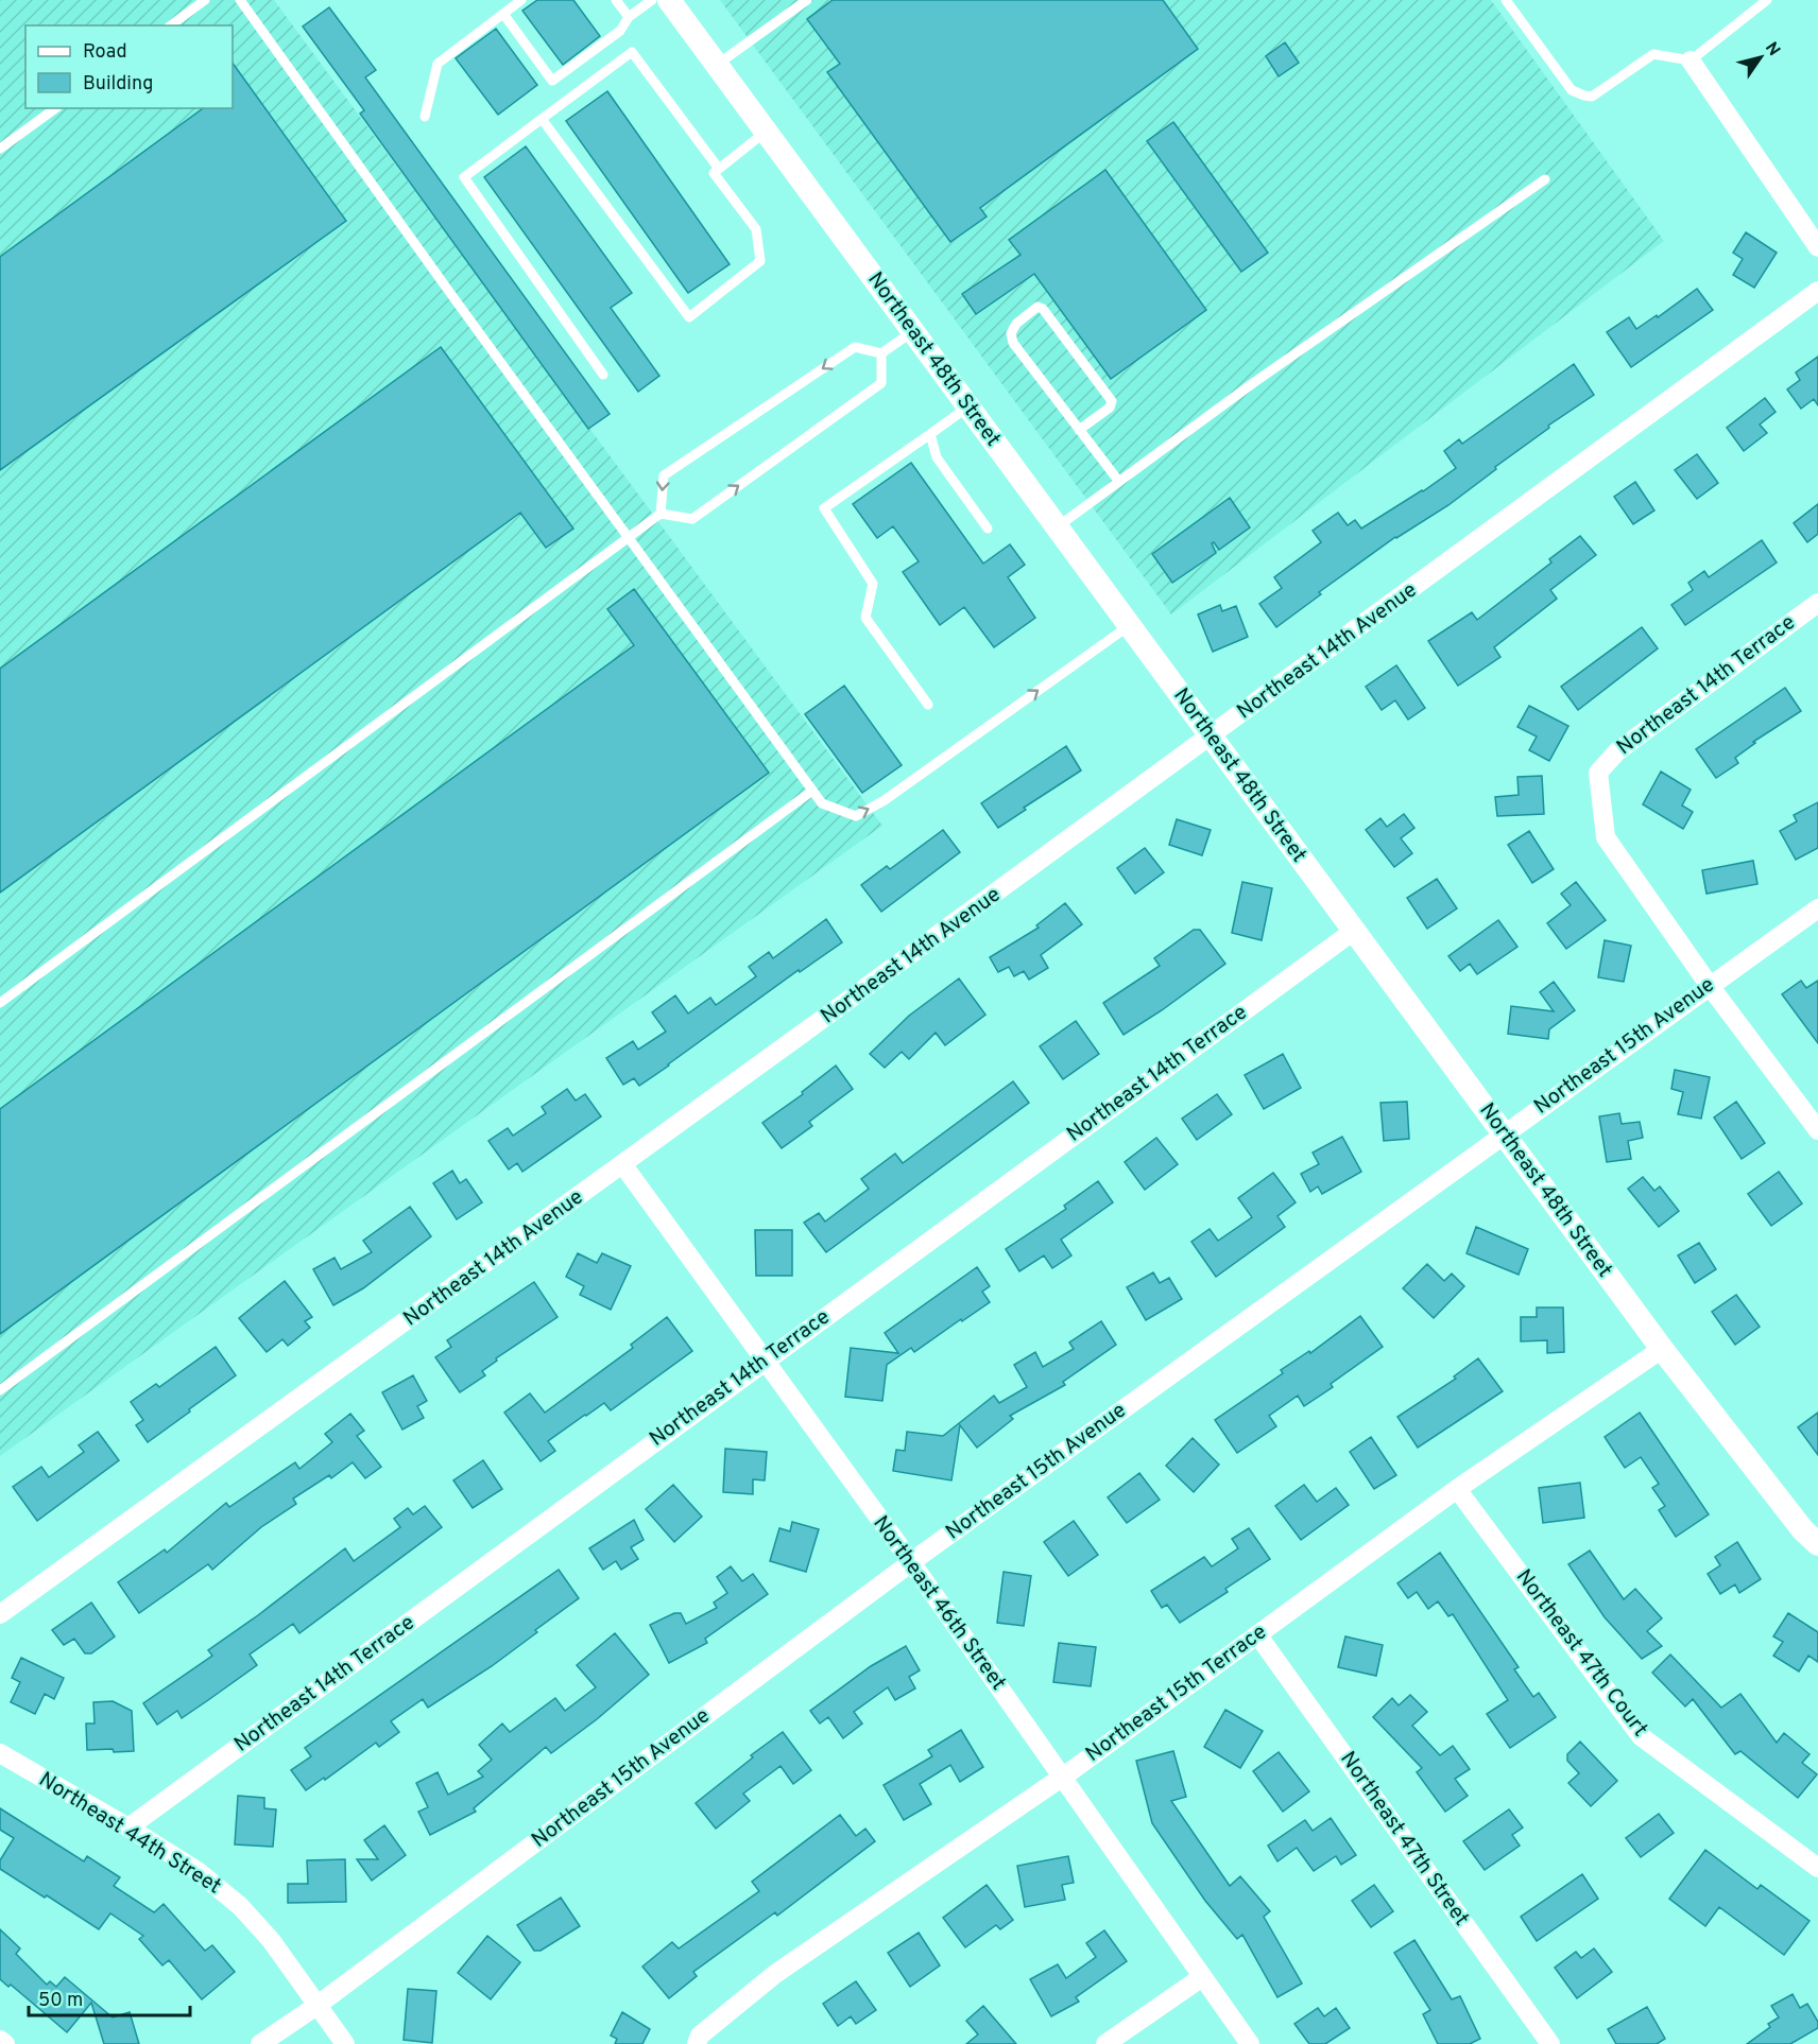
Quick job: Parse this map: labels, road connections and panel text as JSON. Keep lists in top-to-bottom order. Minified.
{"streets":{"street":["Northeast 48th Street","Northeast 14th Avenue","Northeast 14th Terrace","Northeast 15th Avenue","Northeast 46th Street","Northeast 47th Court","Northeast 15th Terrace","Northeast 44th Street","Northeast 47th Street"]},"crossings":[["Northeast 48th Street","Northeast 14th Avenue"],["Northeast 48th Street","Northeast 14th Terrace"],["Northeast 48th Street","Northeast 15th Avenue"],["Northeast 48th Street","Northeast 15th Terrace"],["Northeast 14th Avenue","Northeast 46th Street"],["Northeast 14th Terrace","Northeast 15th Avenue"],["Northeast 14th Terrace","Northeast 46th Street"],["Northeast 14th Terrace","Northeast 44th Street"],["Northeast 15th Avenue","Northeast 46th Street"],["Northeast 15th Avenue","Northeast 44th Street"],["Northeast 46th Street","Northeast 15th Terrace"],["Northeast 47th Court","Northeast 15th Terrace"],["Northeast 15th Terrace","Northeast 47th Street"]],"legend":["Road","Building"],"scale_bar":"50 m","north":"top right"}
